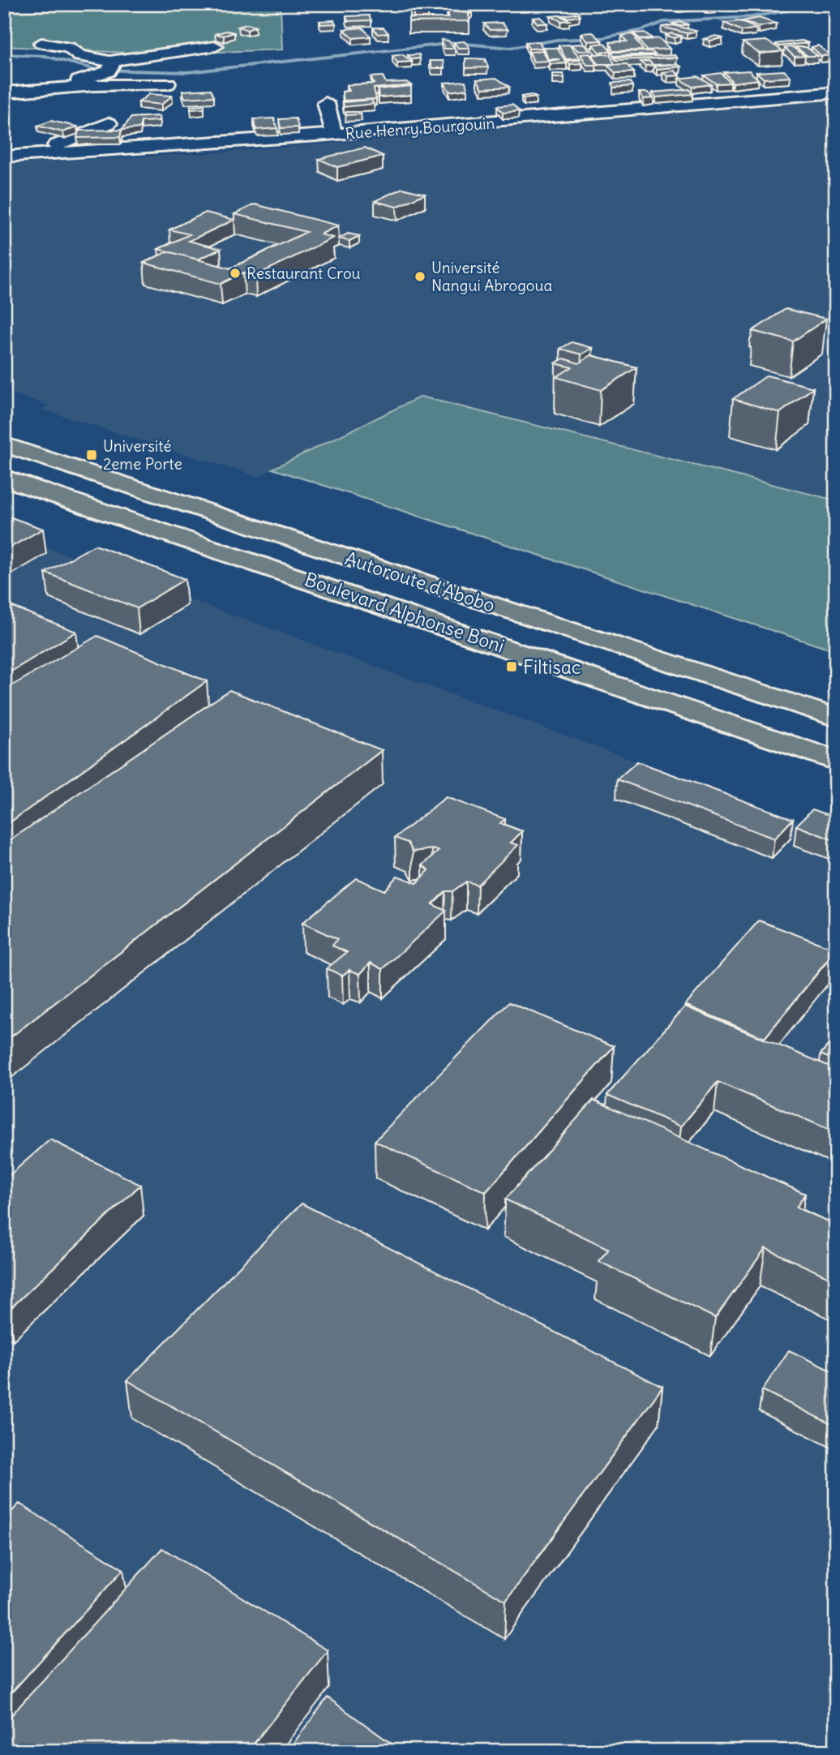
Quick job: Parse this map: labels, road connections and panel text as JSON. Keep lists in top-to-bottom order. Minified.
{"streets":{"main road":["Autoroute d'Abobo","Boulevard Alphonse Boni"],"street":["Rue Henry Bourgouin"]},"places":{"other":["Restaurant Crou","Université Nangui Abrogoua"],"transit":["Université 2eme Porte","Filtisac"]}}
